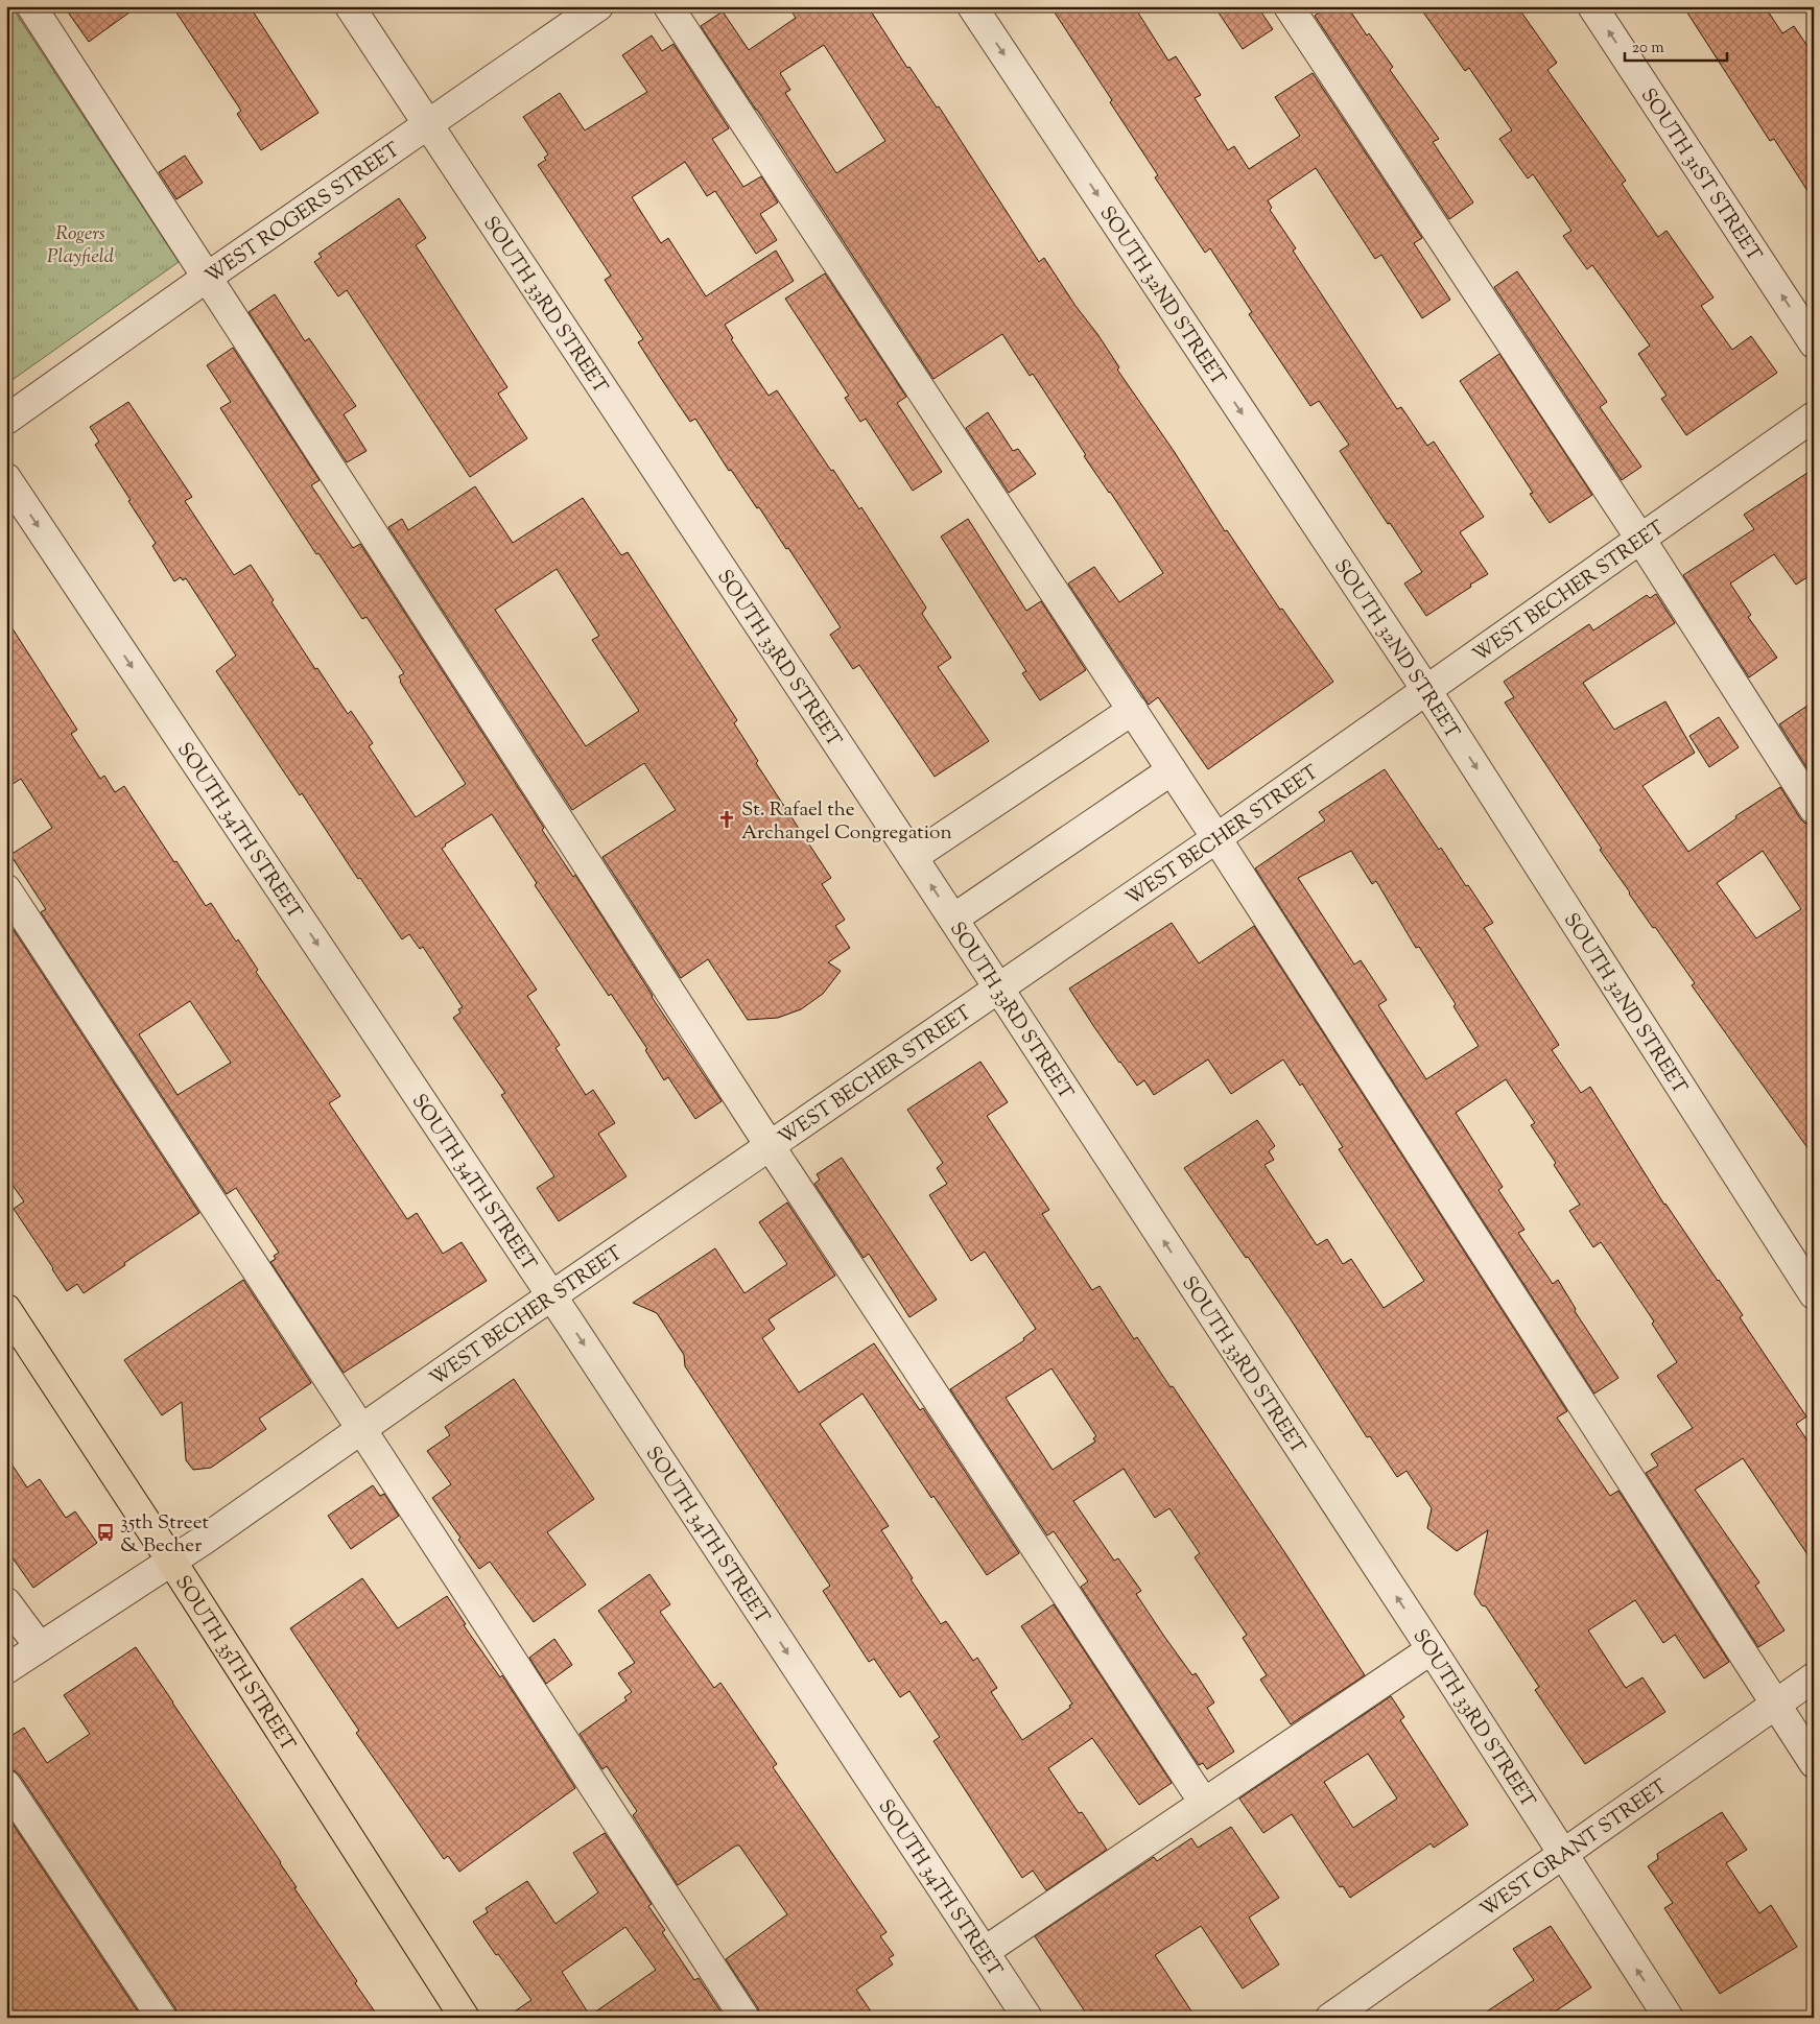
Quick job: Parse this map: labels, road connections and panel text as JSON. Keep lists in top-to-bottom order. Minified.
{"streets":{"main road":["SOUTH 35TH STREET"],"street":["SOUTH 31ST STREET","WEST ROGERS STREET","SOUTH 32ND STREET","SOUTH 33RD STREET","WEST BECHER STREET","SOUTH 34TH STREET","WEST GRANT STREET"]},"crossings":[["WEST ROGERS STREET","SOUTH 33RD STREET"],["SOUTH 32ND STREET","WEST BECHER STREET"],["SOUTH 33RD STREET","WEST BECHER STREET"],["SOUTH 33RD STREET","WEST GRANT STREET"],["WEST BECHER STREET","SOUTH 34TH STREET"],["WEST BECHER STREET","SOUTH 35TH STREET"]],"one_way":["SOUTH 33RD STREET"],"parks":["Rogers Playfield"],"places":{"church":["St. Rafael the Archangel Congregation"],"bus stop":["35th Street & Becher"]},"scale_bar":"20 m"}
